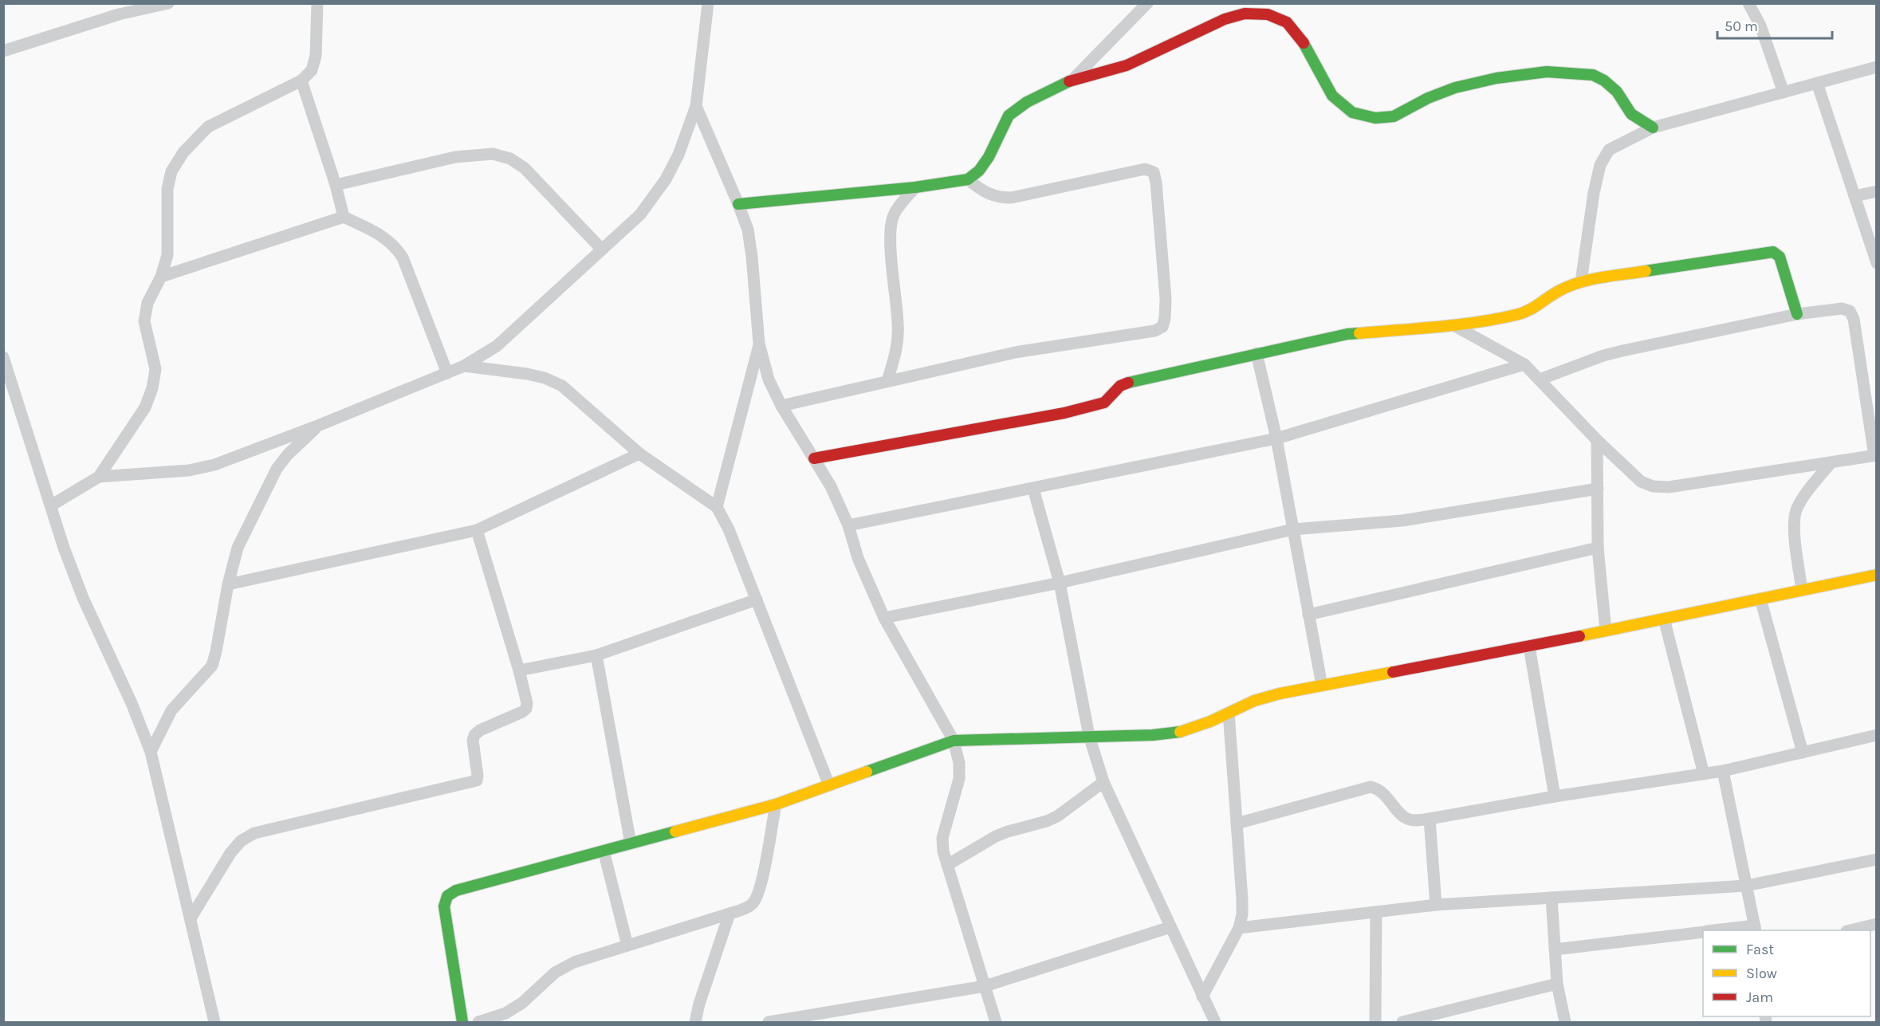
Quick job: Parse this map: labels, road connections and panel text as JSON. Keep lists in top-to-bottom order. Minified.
{"legend":["Fast","Slow","Jam"],"scale_bar":"50 m"}
